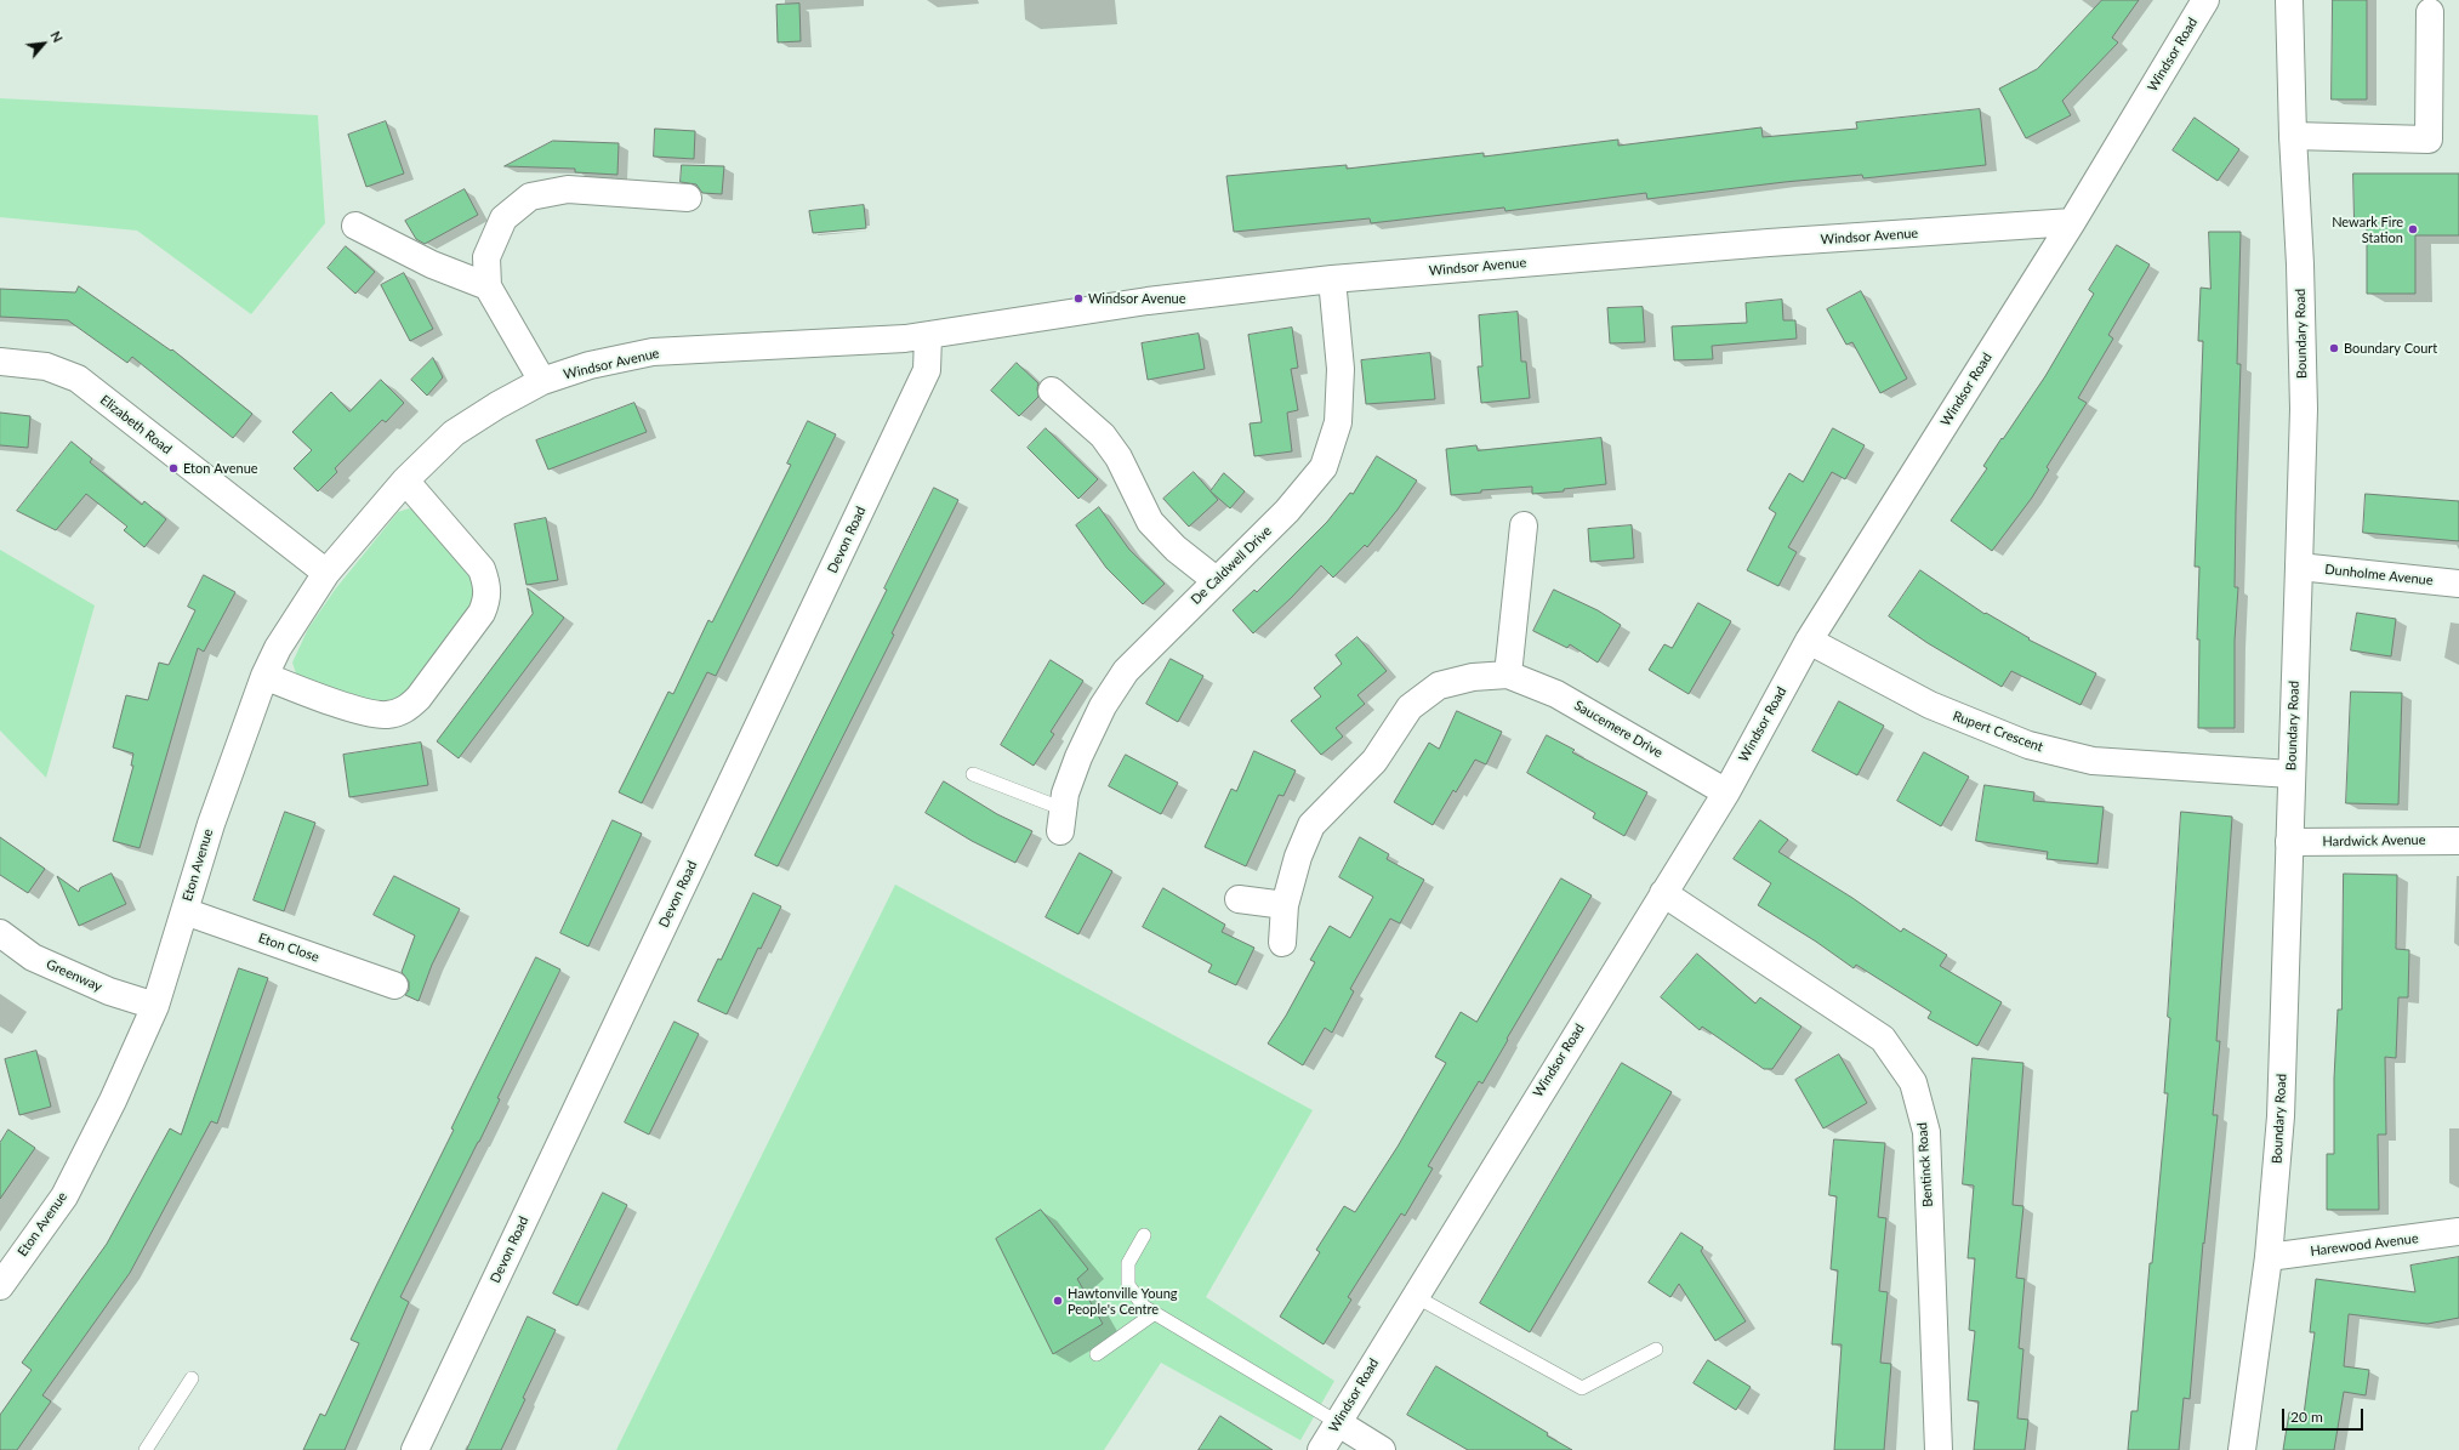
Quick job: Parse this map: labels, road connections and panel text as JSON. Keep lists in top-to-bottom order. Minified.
{"streets":{"street":["Windsor Road","Windsor Avenue","Boundary Road","Elizabeth Road","Devon Road","De Caldwell Drive","Dunholme Avenue","Saucemere Drive","Rupert Crescent","Hardwick Avenue","Eton Avenue","Eton Close","Greenway","Bentinck Road","Harewood Avenue"]},"crossings":[["Windsor Road","Windsor Avenue"],["Windsor Road","Saucemere Drive"],["Windsor Road","Rupert Crescent"],["Windsor Road","Bentinck Road"],["Windsor Avenue","Devon Road"],["Windsor Avenue","De Caldwell Drive"],["Windsor Avenue","Eton Avenue"],["Boundary Road","Dunholme Avenue"],["Boundary Road","Rupert Crescent"],["Boundary Road","Hardwick Avenue"],["Boundary Road","Harewood Avenue"],["Elizabeth Road","Eton Avenue"],["Eton Avenue","Eton Close"],["Eton Avenue","Greenway"]],"places":["Newark Fire Station","Windsor Avenue","Boundary Court","Eton Avenue","Hawtonville Young People's Centre"],"scale_bar":"20 m","north":"top right"}
